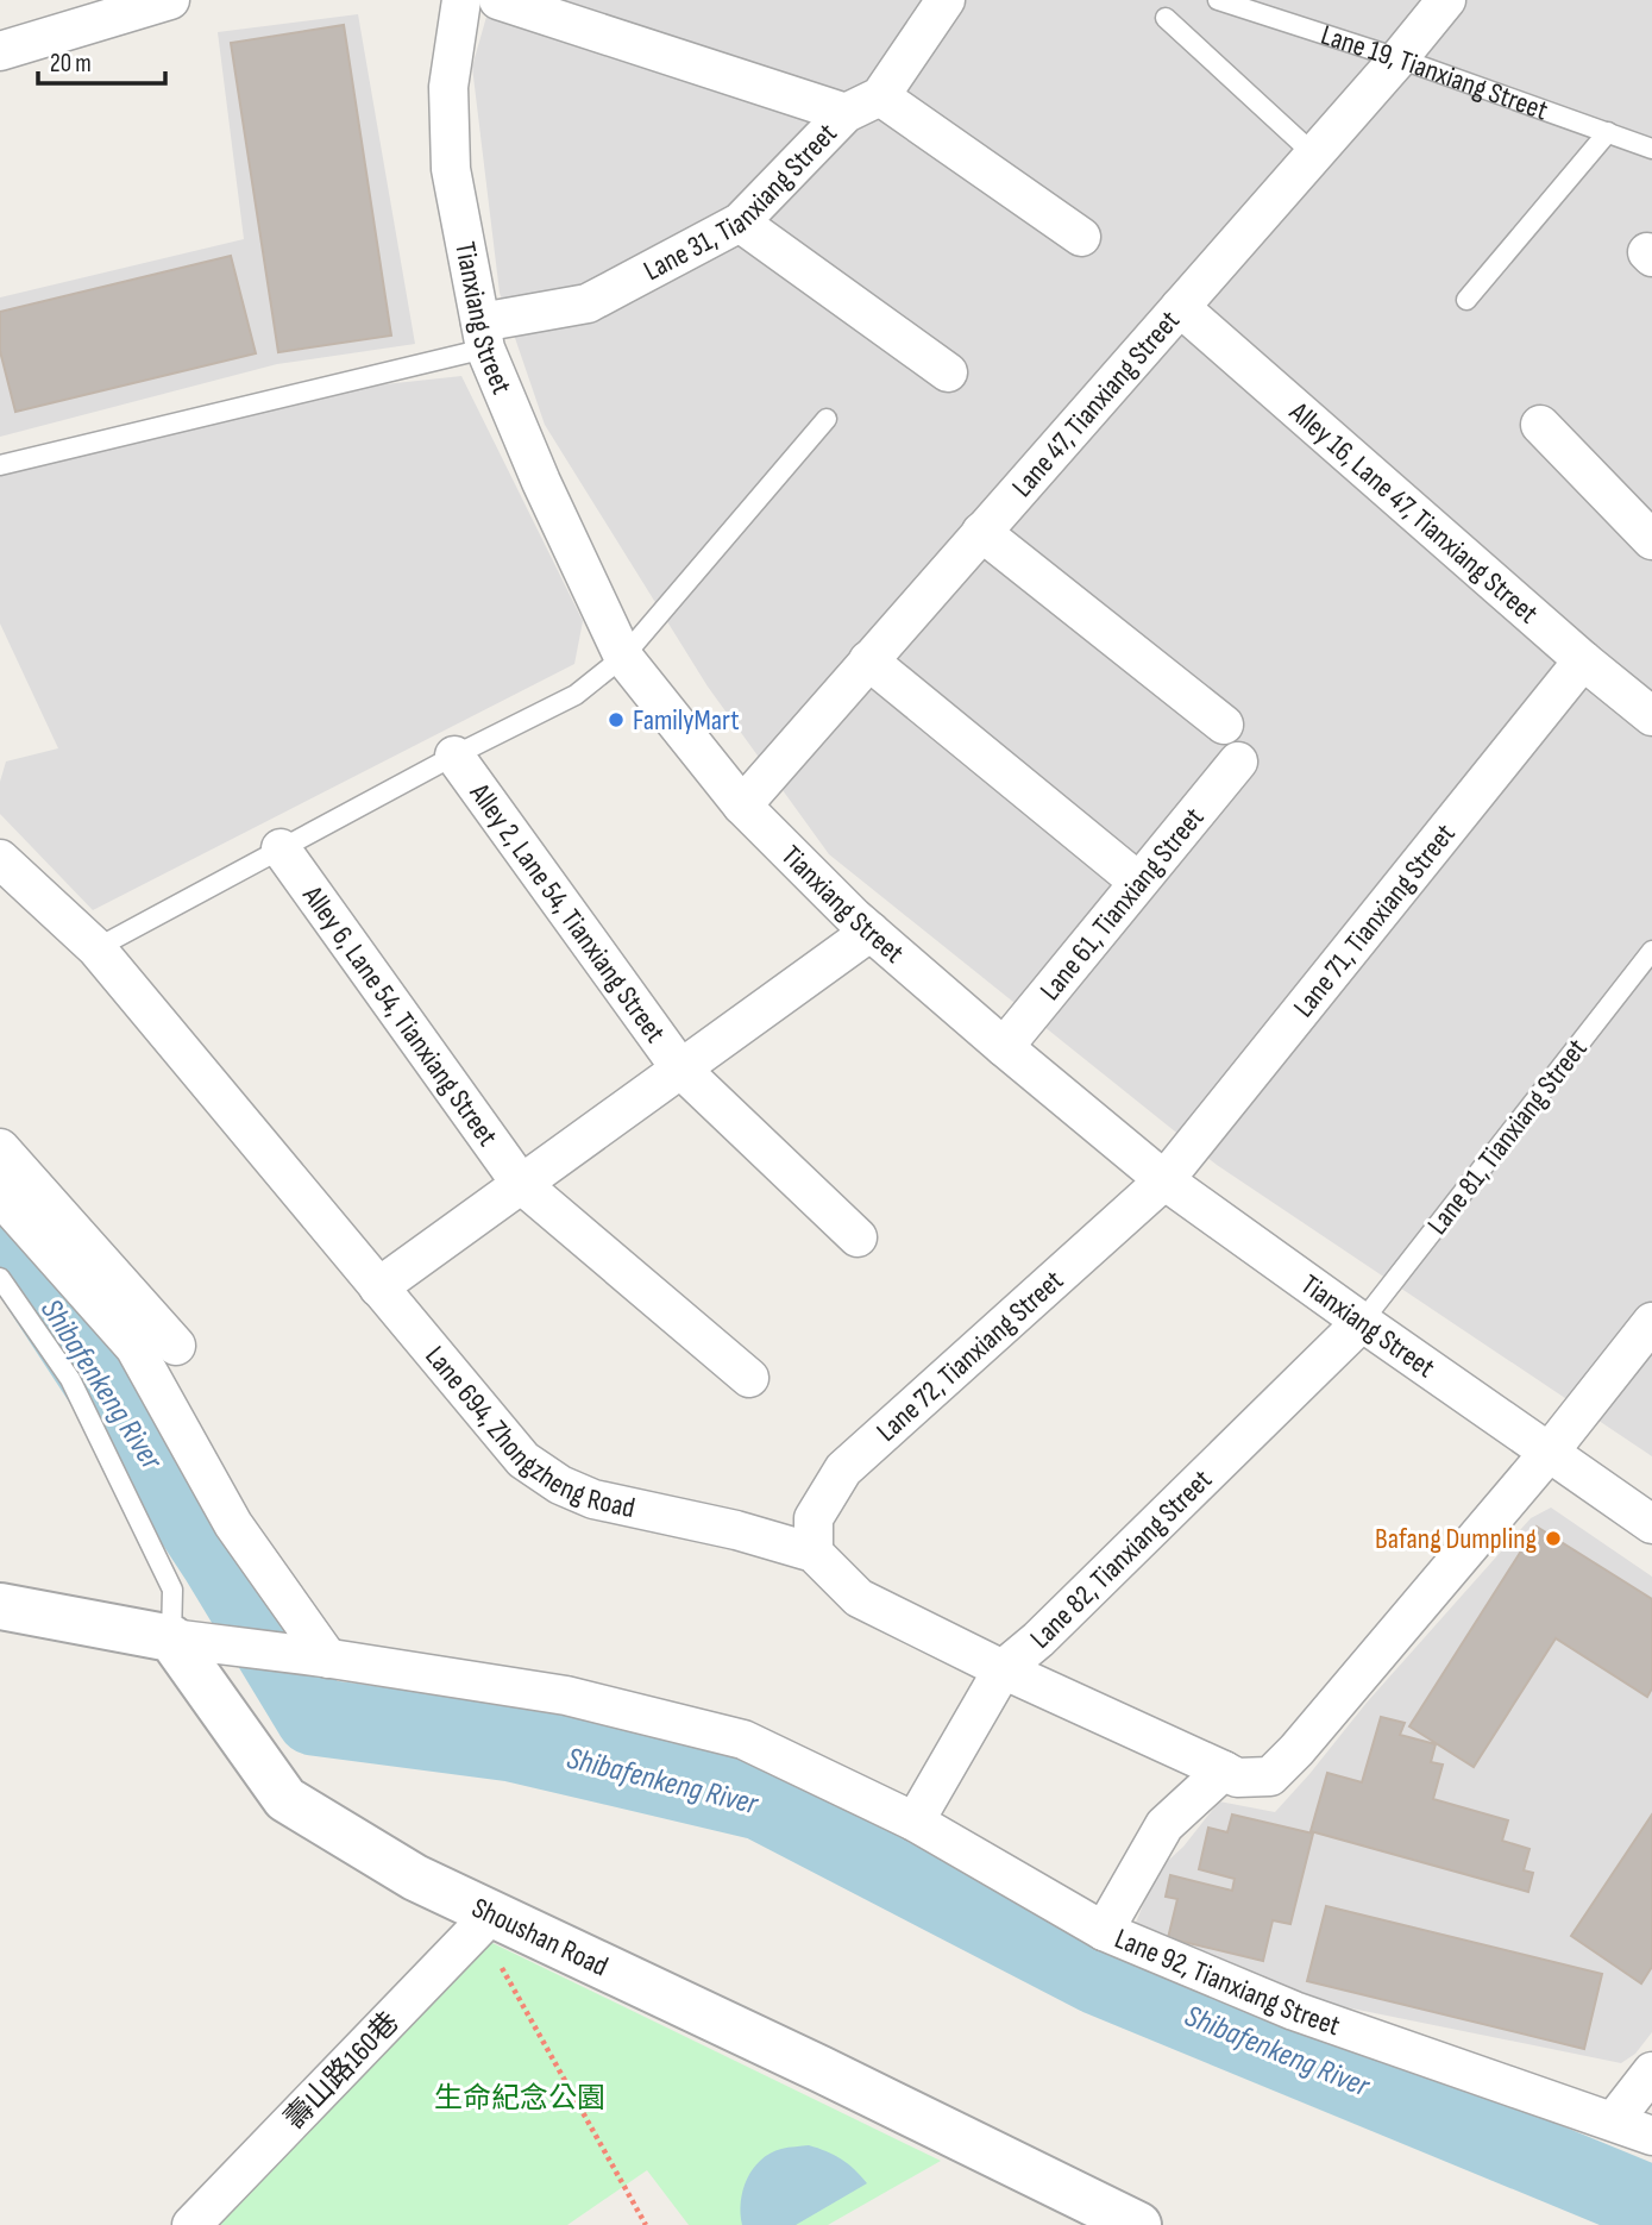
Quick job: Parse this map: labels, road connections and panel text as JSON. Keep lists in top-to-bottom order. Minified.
{"streets":{"street":["Lane 31, Tianxiang Street","Tianxiang Street","Lane 47, Tianxiang Street","Alley 16, Lane 47, Tianxiang Street","Lane 61, Tianxiang Street","Alley 2, Lane 54, Tianxiang Street","Lane 71, Tianxiang Street","Alley 6, Lane 54, Tianxiang Street","Lane 72, Tianxiang Street","Lane 694, Zhongzheng Road","Lane 82, Tianxiang Street","Shoushan Road","Lane 92, Tianxiang Street","壽山路160巷"],"lane":["Lane 19, Tianxiang Street","Lane 81, Tianxiang Street"]},"crossings":[["Lane 19, Tianxiang Street","Lane 47, Tianxiang Street"],["Lane 31, Tianxiang Street","Tianxiang Street"],["Tianxiang Street","Lane 47, Tianxiang Street"],["Tianxiang Street","Lane 61, Tianxiang Street"],["Tianxiang Street","Lane 71, Tianxiang Street"],["Tianxiang Street","Lane 81, Tianxiang Street"],["Tianxiang Street","Lane 72, Tianxiang Street"],["Tianxiang Street","Lane 82, Tianxiang Street"],["Lane 47, Tianxiang Street","Alley 16, Lane 47, Tianxiang Street"],["Alley 16, Lane 47, Tianxiang Street","Lane 71, Tianxiang Street"],["Lane 71, Tianxiang Street","Lane 72, Tianxiang Street"],["Lane 81, Tianxiang Street","Lane 82, Tianxiang Street"],["Lane 72, Tianxiang Street","Lane 694, Zhongzheng Road"],["Lane 694, Zhongzheng Road","Lane 82, Tianxiang Street"],["Lane 694, Zhongzheng Road","Lane 92, Tianxiang Street"],["Shoushan Road","壽山路160巷"]],"water":["Shibafenkeng River"],"parks":["生命紀念公園"],"places":["FamilyMart","Bafang Dumpling"],"scale_bar":"20 m"}
